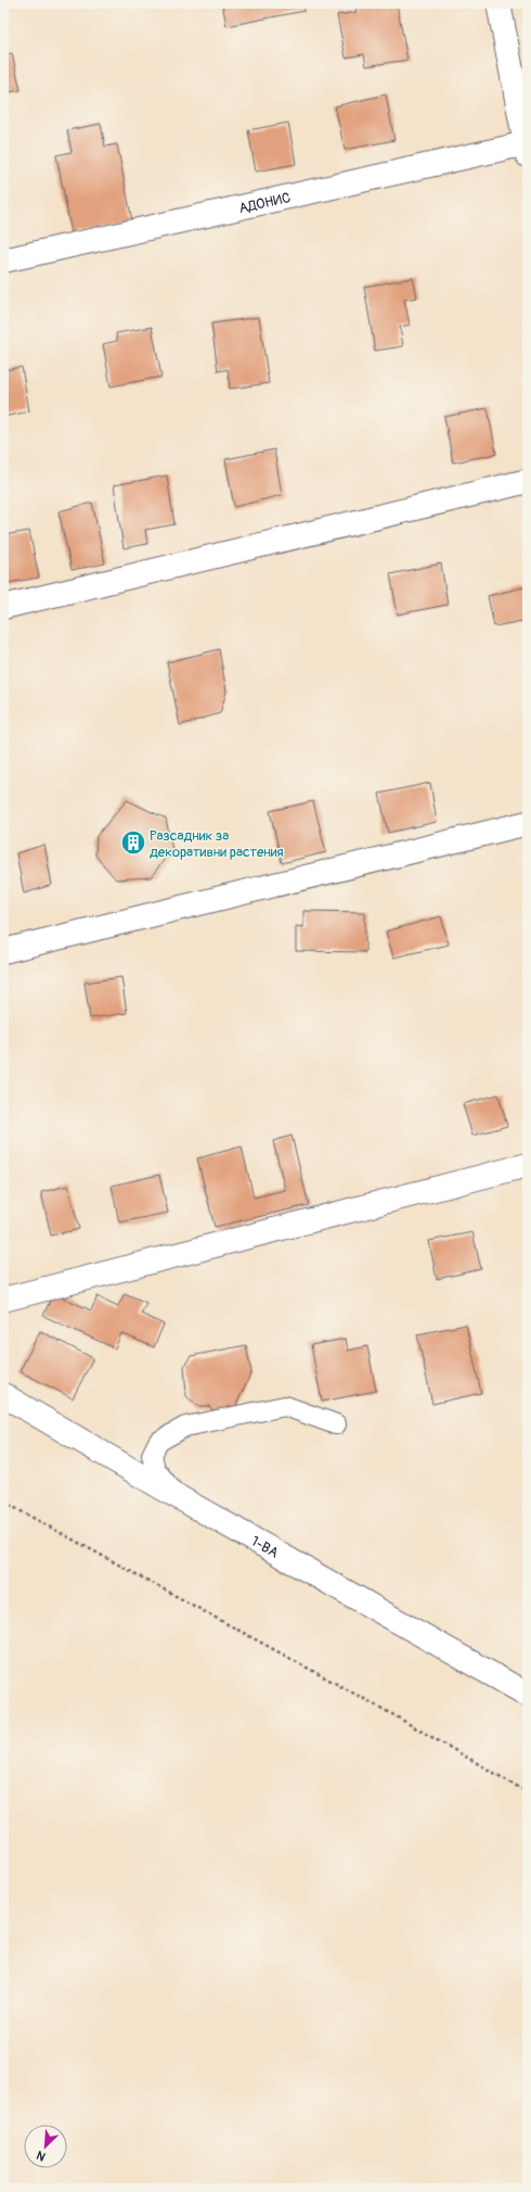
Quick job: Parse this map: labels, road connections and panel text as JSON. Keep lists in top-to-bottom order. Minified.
{"streets":{"street":["АДОНИС","1-ВА"]},"places":{"building":["Разсадник за декоративни растения"]},"north":"bottom left"}
